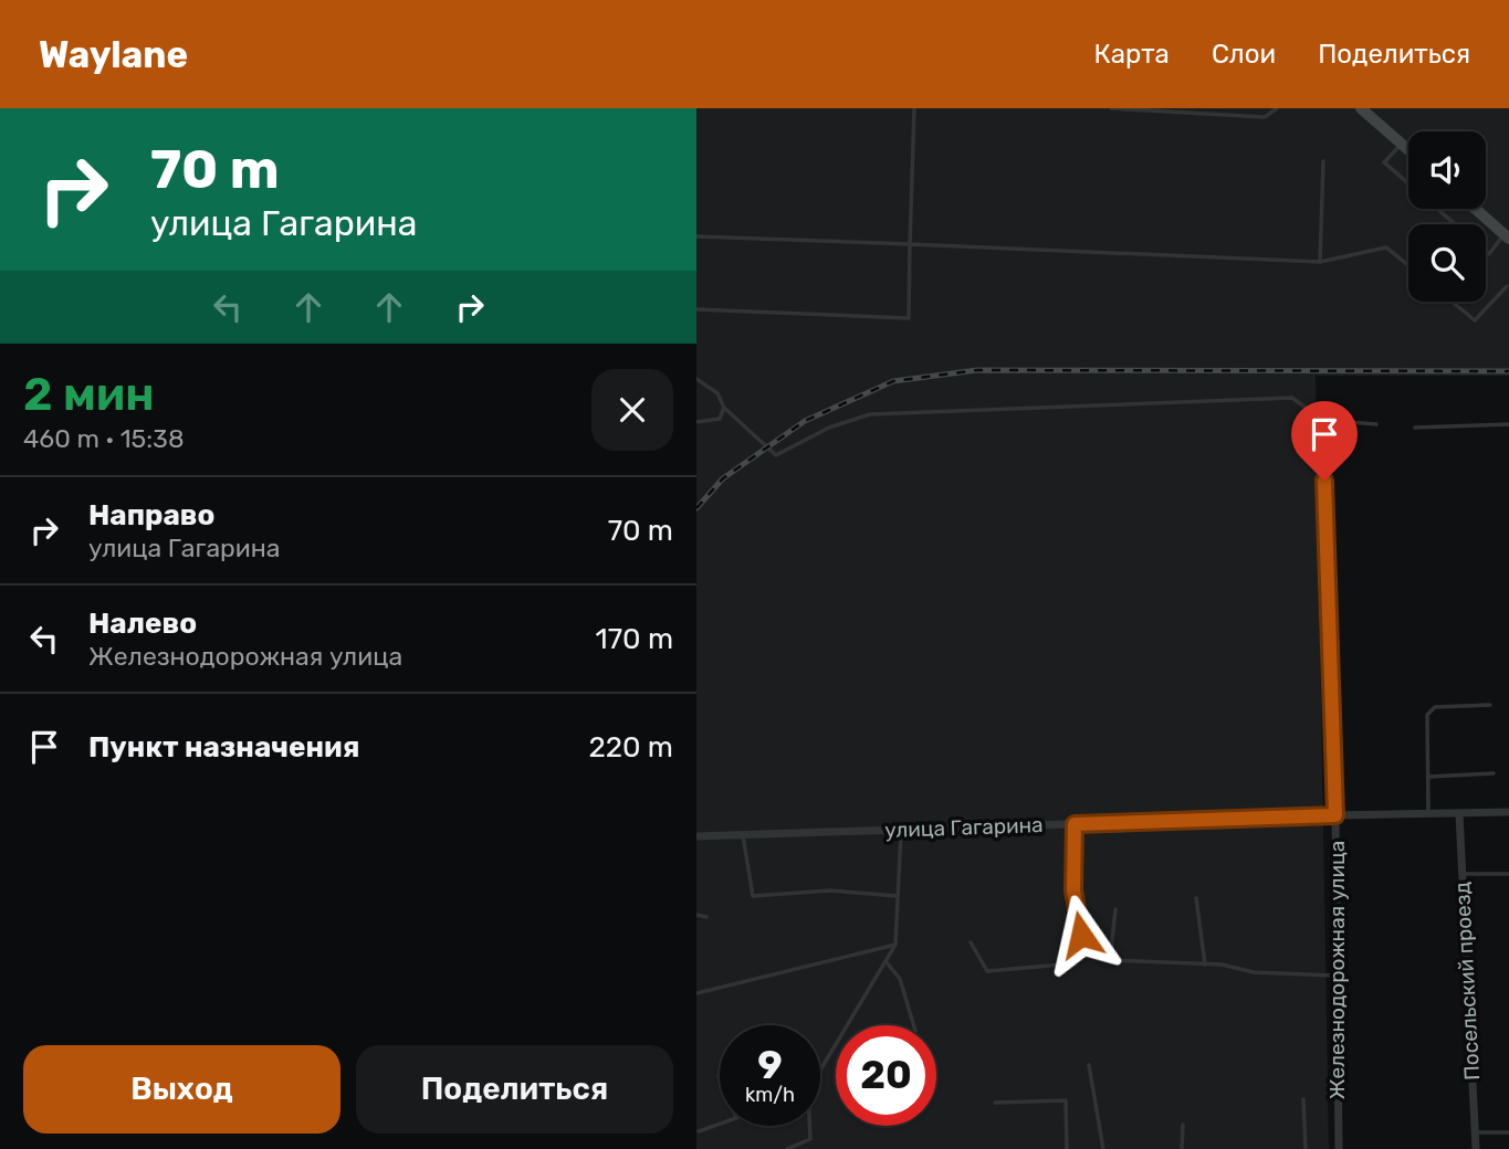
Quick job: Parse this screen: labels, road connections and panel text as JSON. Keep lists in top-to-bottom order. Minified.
{"streets":{"street":["улица Гагарина","Железнодорожная улица","Посельский проезд"]},"crossings":[["улица Гагарина","Железнодорожная улица"],["улица Гагарина","Посельский проезд"]],"page":{"header":"Waylane","nav":["Карта","Слои","Поделиться"],"turn":["70 m","улица Гагарина"],"heading":["2 мин","460 m · 15:38"],"list":[{"name":"Направо","note":"улица Гагарина","value":"70 m"},{"name":"Налево","note":"Железнодорожная улица","value":"170 m"},{"name":"Пункт назначения","value":"220 m"}],"speed":"9 km/h","limit":"20","buttons":["Выход","Поделиться"]}}
